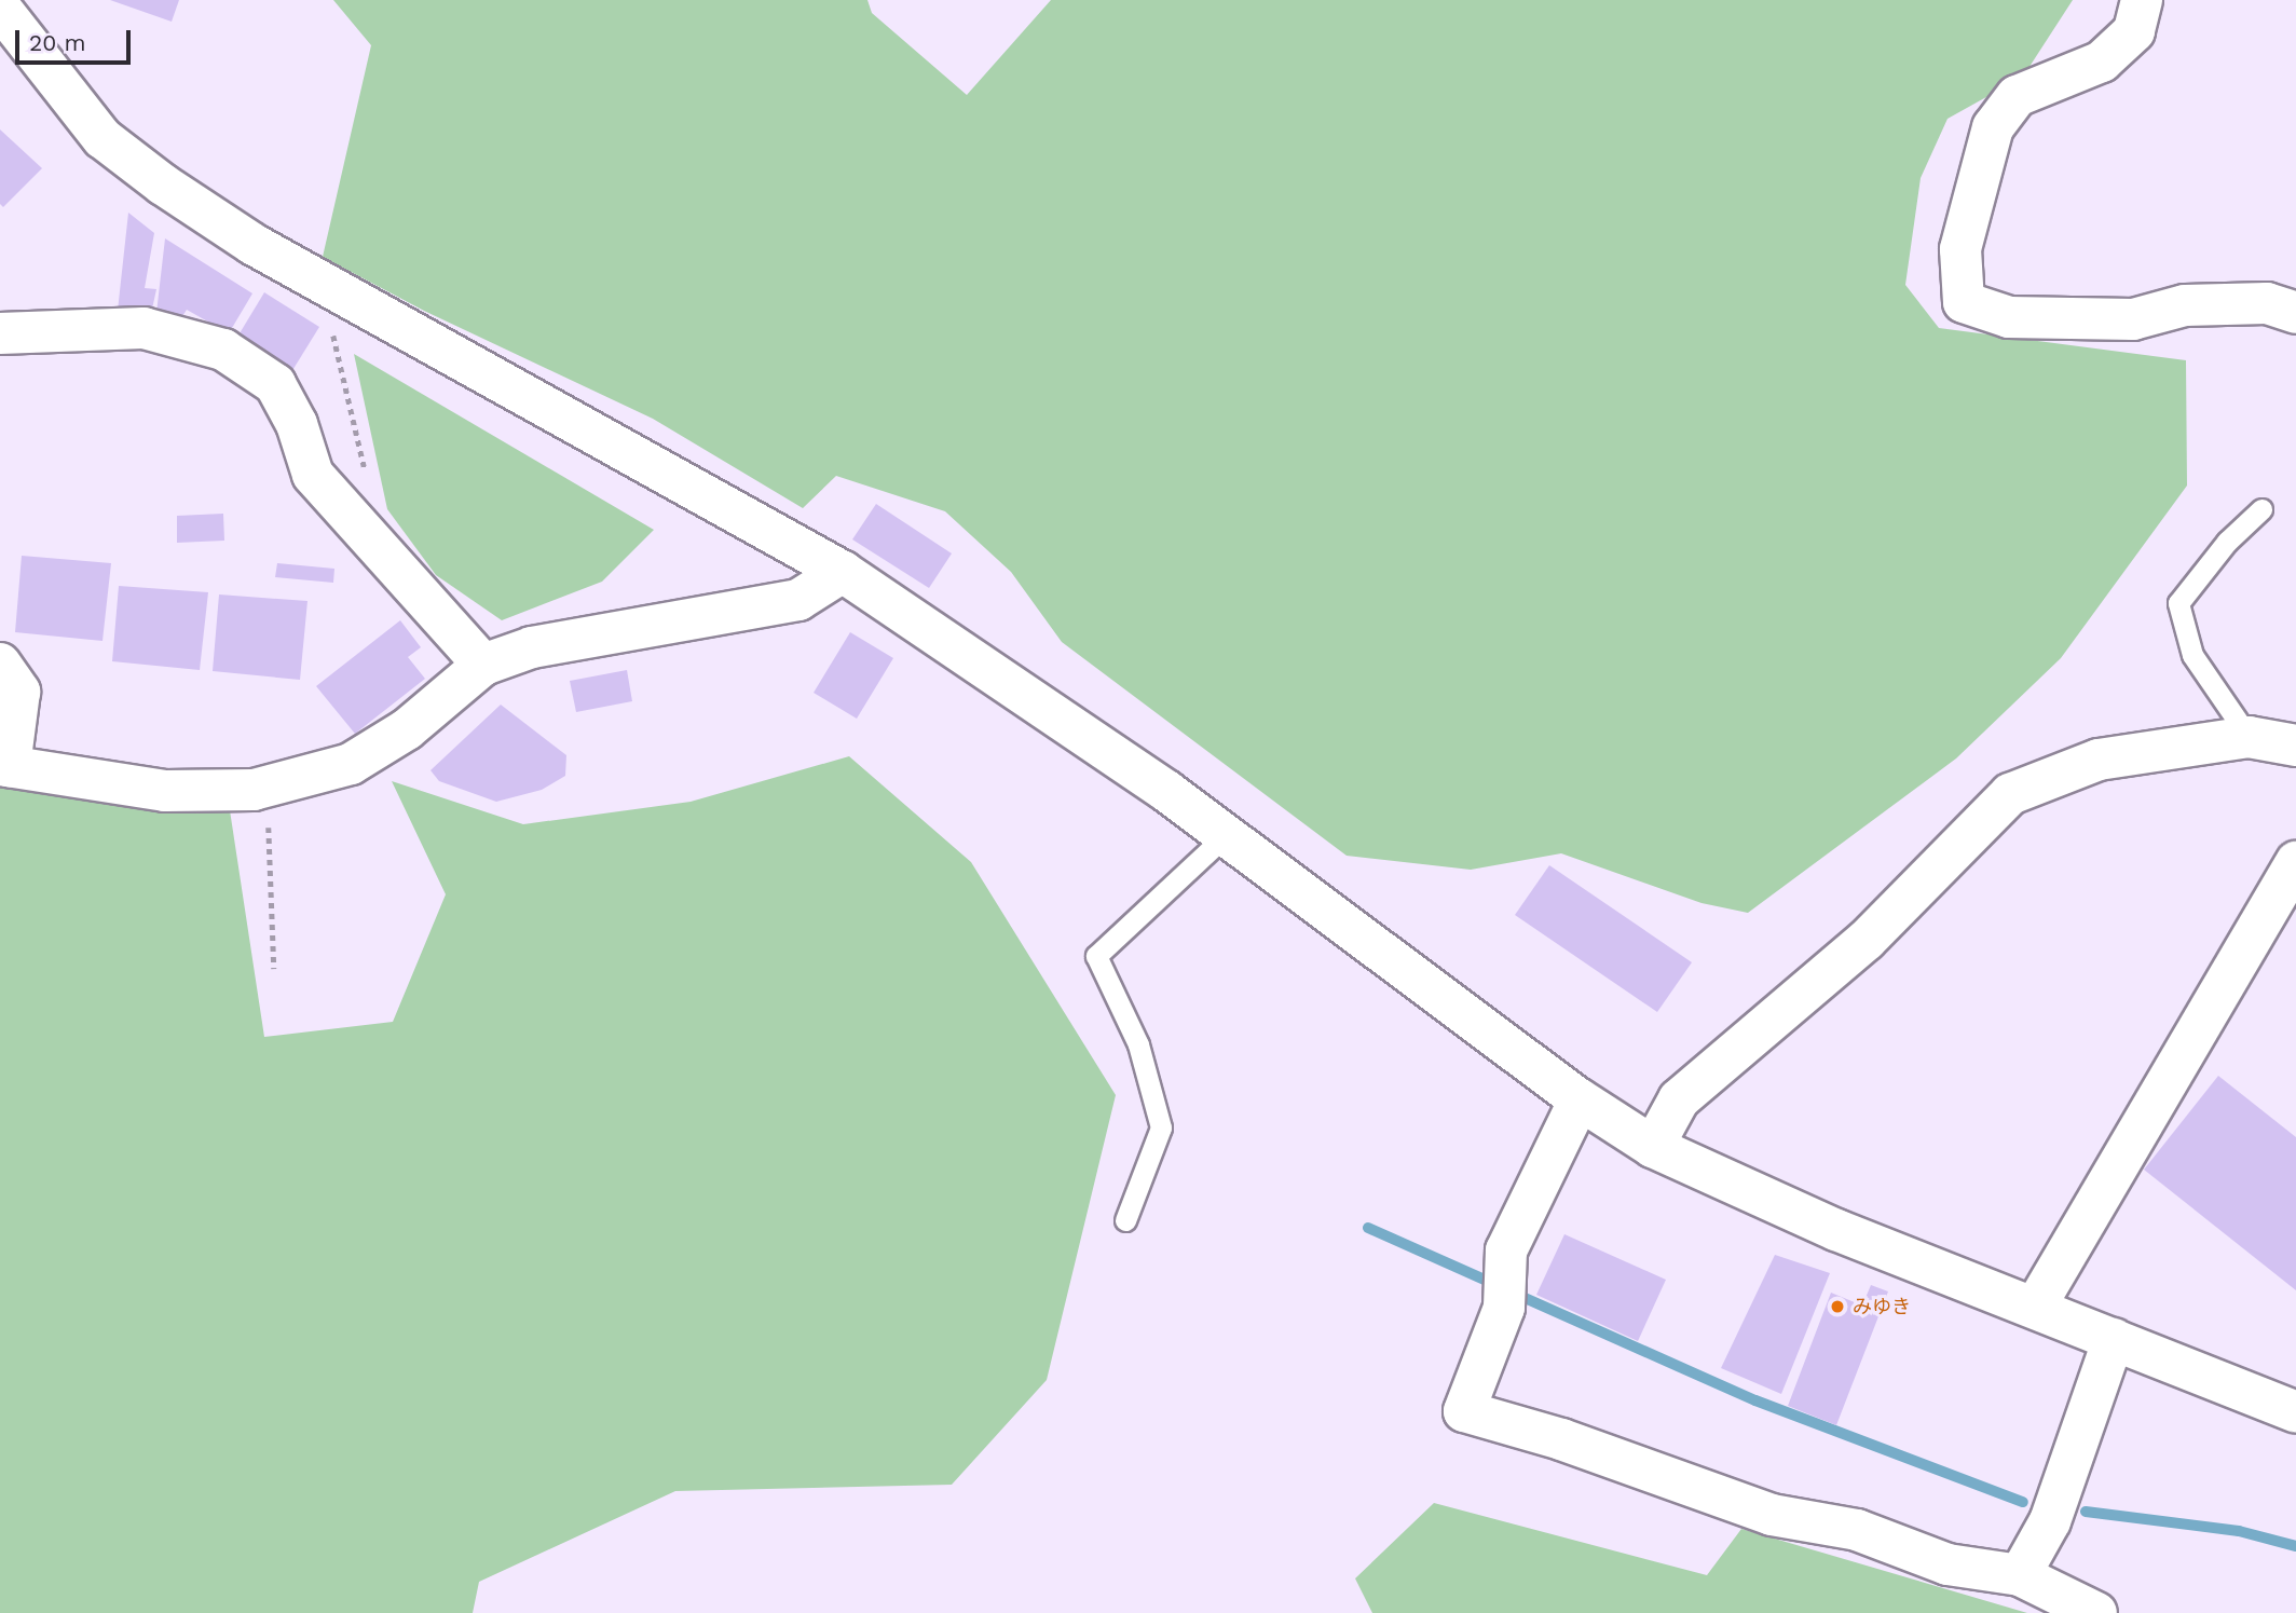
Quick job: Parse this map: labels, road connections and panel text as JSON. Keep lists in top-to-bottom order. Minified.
{"places":["みゆき"],"scale_bar":"20 m"}
